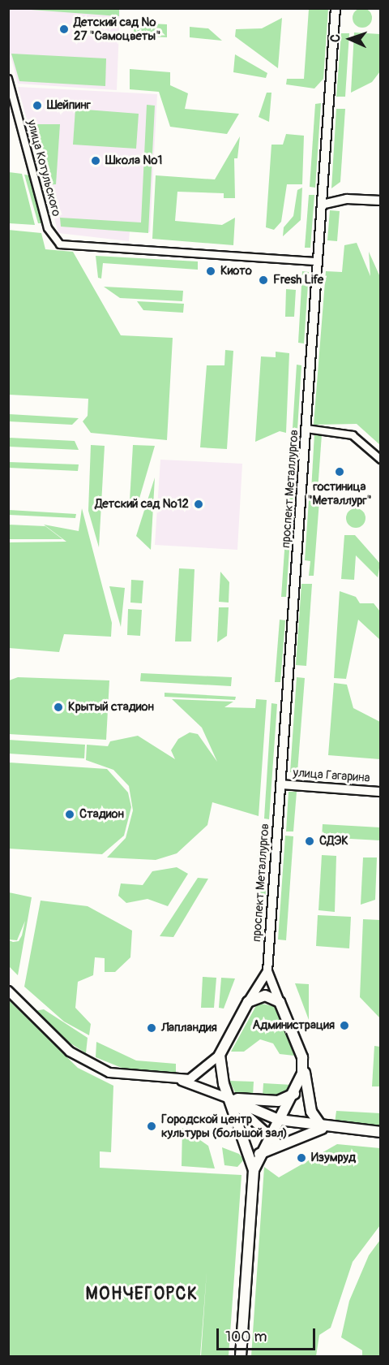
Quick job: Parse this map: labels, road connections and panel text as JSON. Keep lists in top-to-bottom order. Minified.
{"streets":{"main road":["проспект Металлургов","улица Гагарина"],"street":["улица Котульского"]},"crossings":[["улица Котульского","проспект Металлургов"],["проспект Металлургов","улица Гагарина"]],"districts":["МОНЧЕГОРСК"],"places":["Детский сад № 27 \"Самоцветы\"","Шейпинг","Школа №1","Киото","Fresh Life","гостиница \"Металлург\"","Детский сад №12","Крытый стадион","Стадион","СДЭК","Администрация","Лапландия","Городской центр культуры (большой зал)","Изумруд"],"scale_bar":"100 m","north":"left"}
